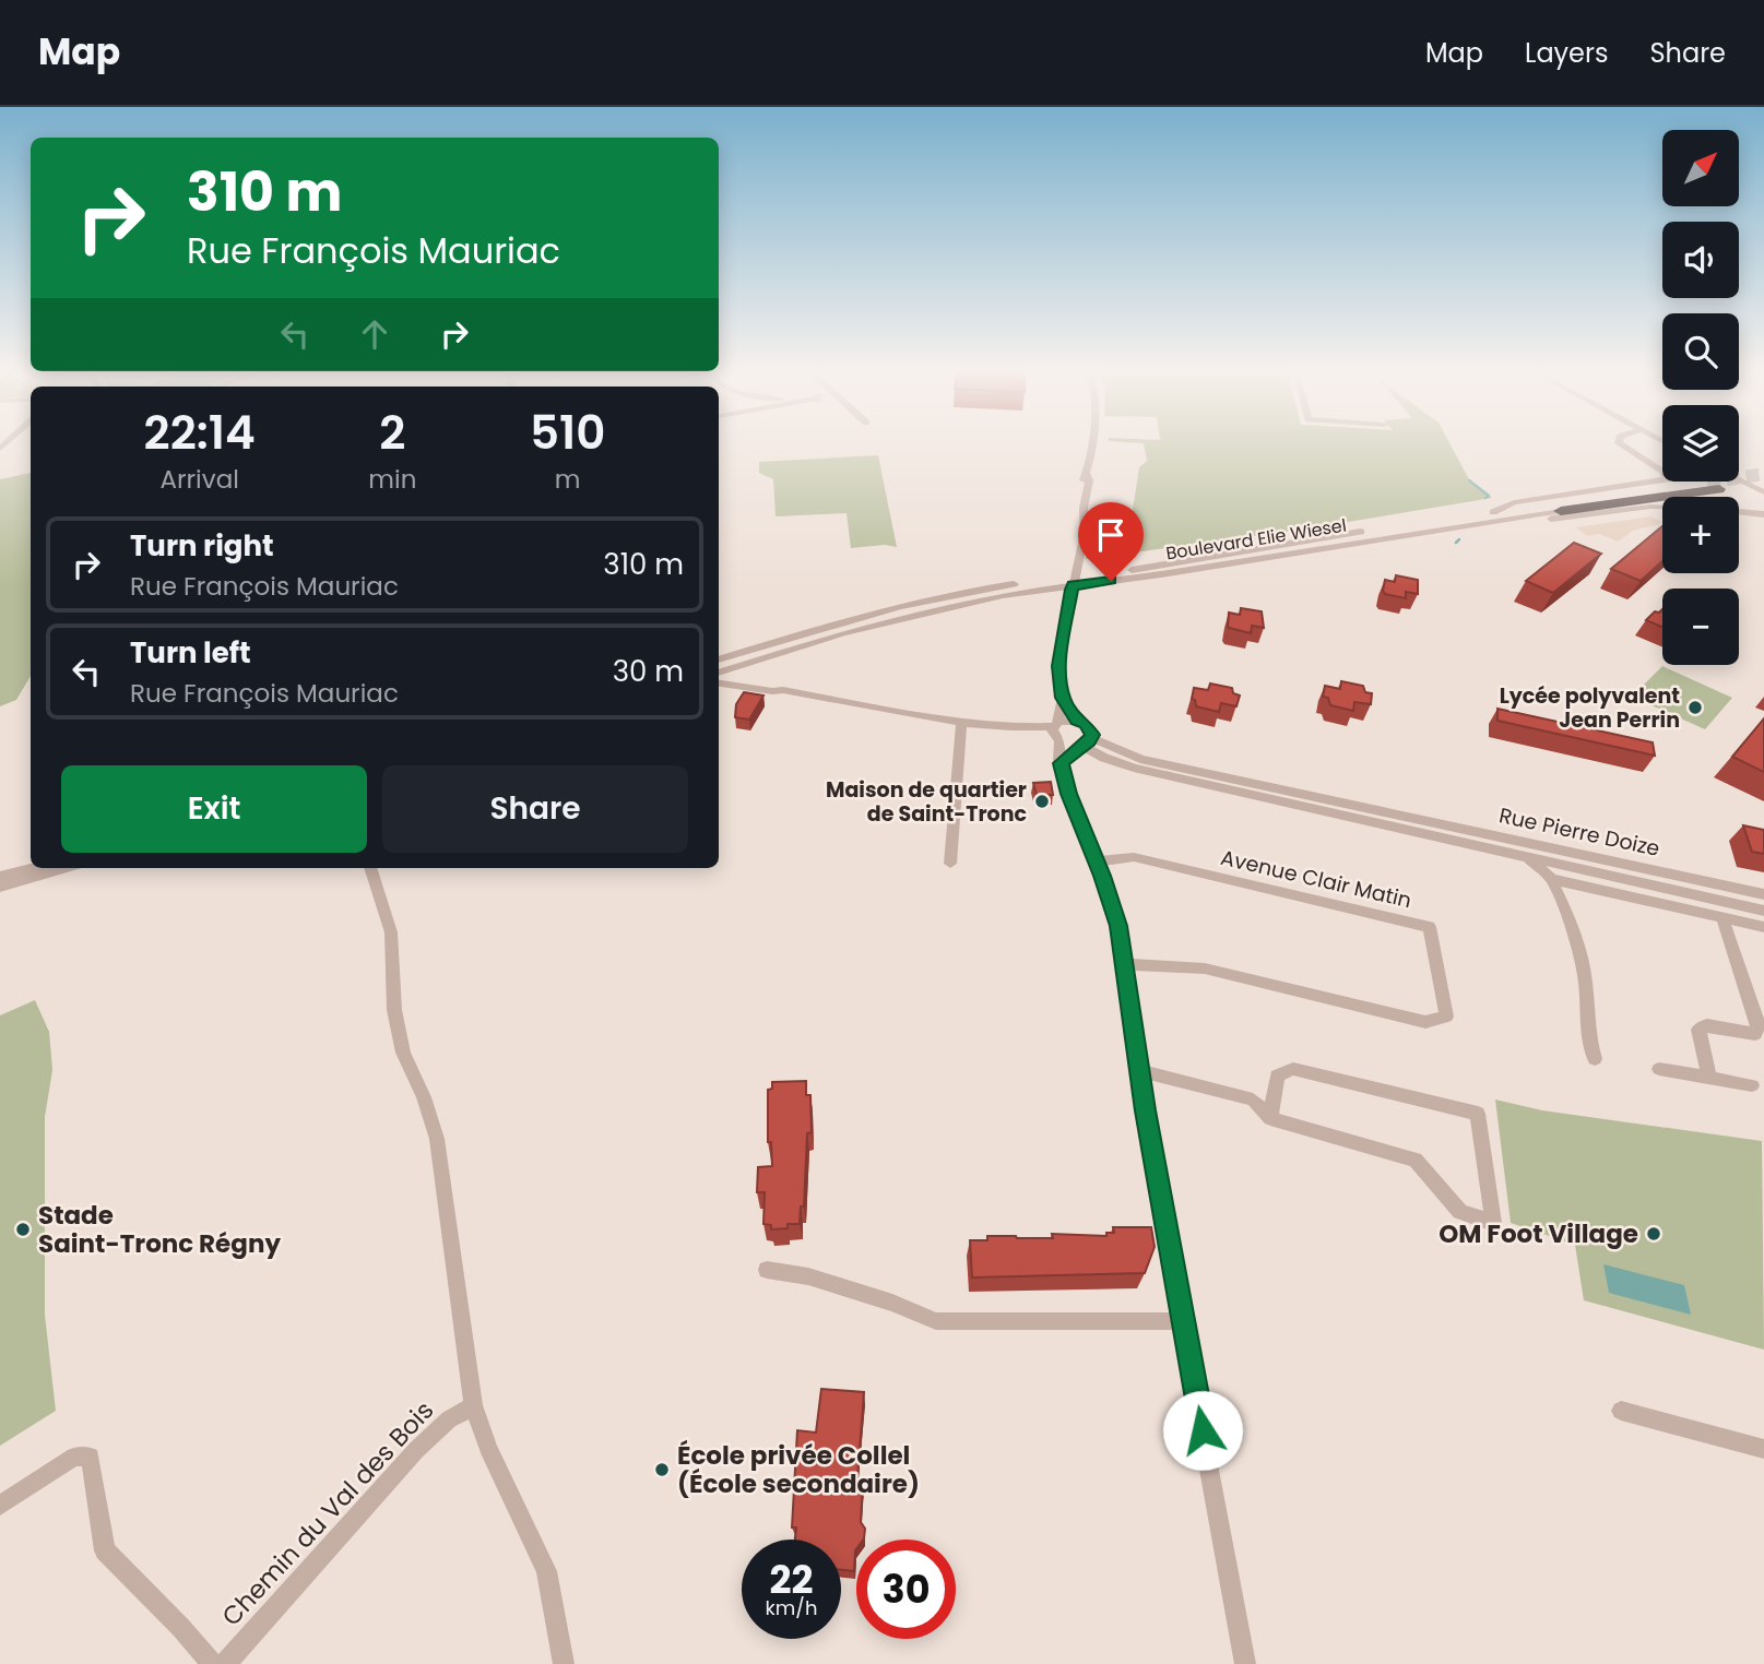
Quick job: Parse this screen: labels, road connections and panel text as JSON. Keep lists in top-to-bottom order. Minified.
{"streets":{"highway":["Boulevard Elie Wiesel"],"street":["Rue Pierre Doize","Avenue Clair Matin","Chemin du Val des Bois"]},"places":["Lycée polyvalent Jean Perrin","Maison de quartier de Saint-Tronc","Stade Saint-Tronc Régny","OM Foot Village","École privée Collel (École secondaire)"],"north":"top right","page":{"header":"Map","nav":["Map","Layers","Share"],"map_buttons":["+","−"],"turn":["310 m","Rue François Mauriac"],"eta":["22:14","Arrival","2","min","510","m"],"list":[{"name":"Turn right","note":"Rue François Mauriac","value":"310 m"},{"name":"Turn left","note":"Rue François Mauriac","value":"30 m"}],"buttons":["Exit","Share"],"speed":"22 km/h","limit":"30"}}
